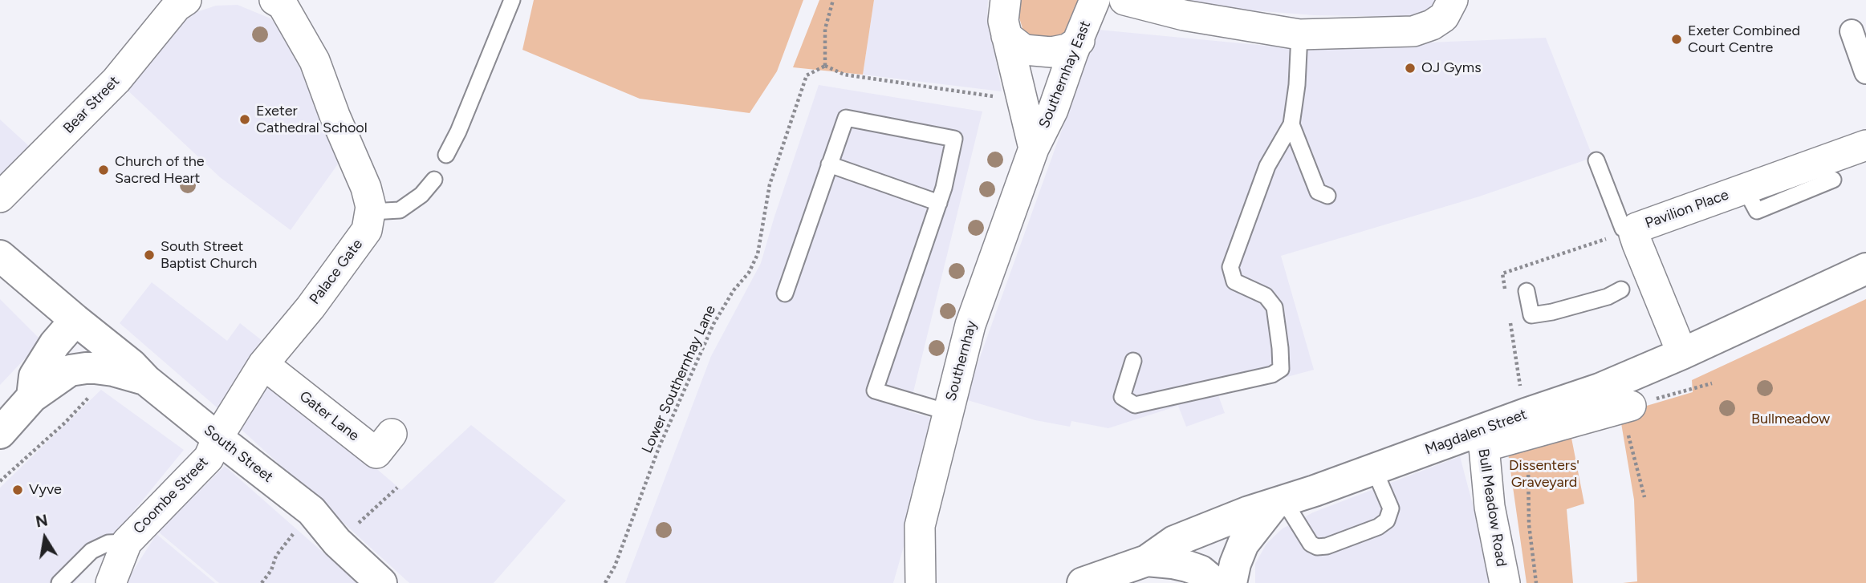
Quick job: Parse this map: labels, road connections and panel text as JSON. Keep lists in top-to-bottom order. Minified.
{"streets":{"main road":["Magdalen Street","South Street"],"street":["Southernhay East","Bear Street","Pavilion Place","Palace Gate","Southernhay","Gater Lane","Coombe Street","Bull Meadow Road"],"path":["Lower Southernhay Lane"]},"crossings":[["Southernhay East","Southernhay"],["Pavilion Place","Magdalen Street"],["Palace Gate","Gater Lane"],["Palace Gate","South Street"],["Palace Gate","Coombe Street"],["Magdalen Street","Bull Meadow Road"],["South Street","Coombe Street"]],"parks":["Bullmeadow","Dissenters' Graveyard"],"places":["Exeter Combined Court Centre","OJ Gyms","Exeter Cathedral School","Church of the Sacred Heart","South Street Baptist Church","Vyve"],"north":"top"}
